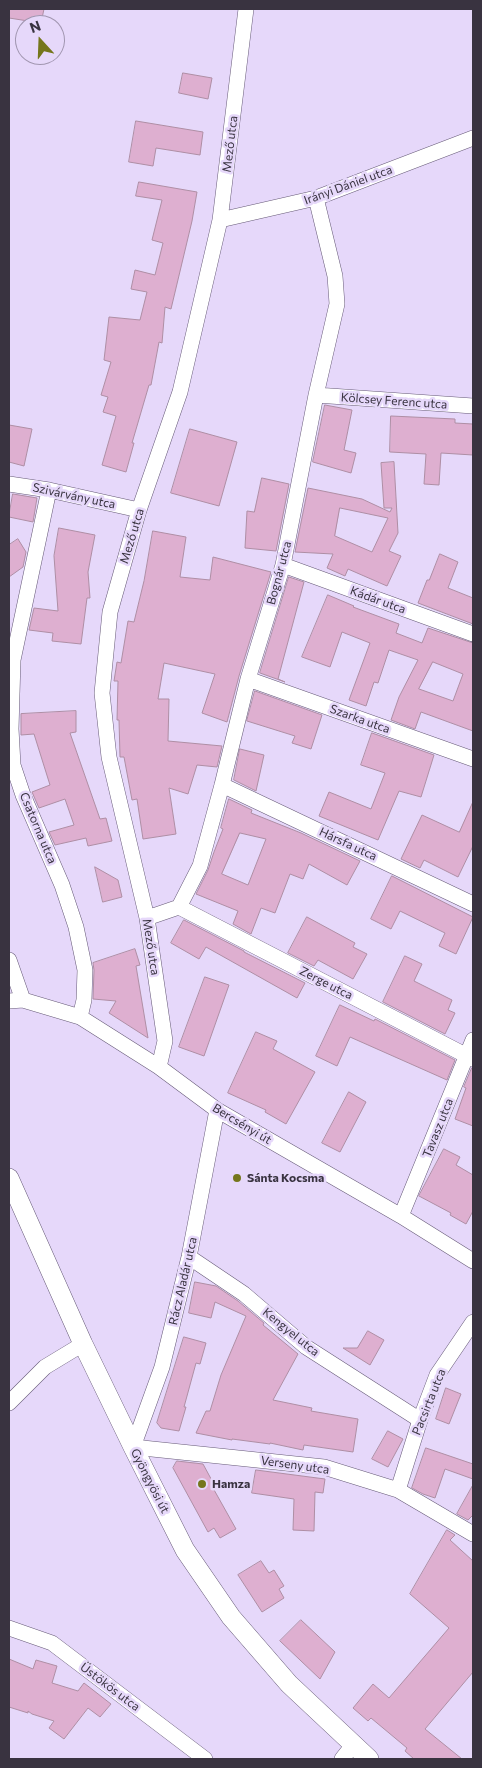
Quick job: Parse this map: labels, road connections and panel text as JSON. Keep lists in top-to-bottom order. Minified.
{"streets":{"street":["Mező utca","Irányi Dániel utca","Kölcsey Ferenc utca","Szivárvány utca","Bognár utca","Kádár utca","Szarka utca","Csatorna utca","Hársfa utca","Zerge utca","Bercsényi út","Tavasz utca","Rácz Aladár utca","Kengyel utca","Pacsirta utca","Verseny utca","Gyöngyösi út","Üstökös utca"]},"crossings":[["Mező utca","Irányi Dániel utca"],["Mező utca","Szivárvány utca"],["Mező utca","Bercsényi út"],["Irányi Dániel utca","Bognár utca"],["Kölcsey Ferenc utca","Bognár utca"],["Szivárvány utca","Csatorna utca"],["Bognár utca","Kádár utca"],["Bognár utca","Szarka utca"],["Bognár utca","Hársfa utca"],["Bognár utca","Zerge utca"],["Csatorna utca","Bercsényi út"],["Zerge utca","Tavasz utca"],["Bercsényi út","Tavasz utca"],["Bercsényi út","Rácz Aladár utca"],["Rácz Aladár utca","Kengyel utca"],["Rácz Aladár utca","Verseny utca"],["Rácz Aladár utca","Gyöngyösi út"],["Kengyel utca","Pacsirta utca"],["Pacsirta utca","Verseny utca"],["Verseny utca","Gyöngyösi út"]],"places":["Sánta Kocsma","Hamza"],"north":"top"}
